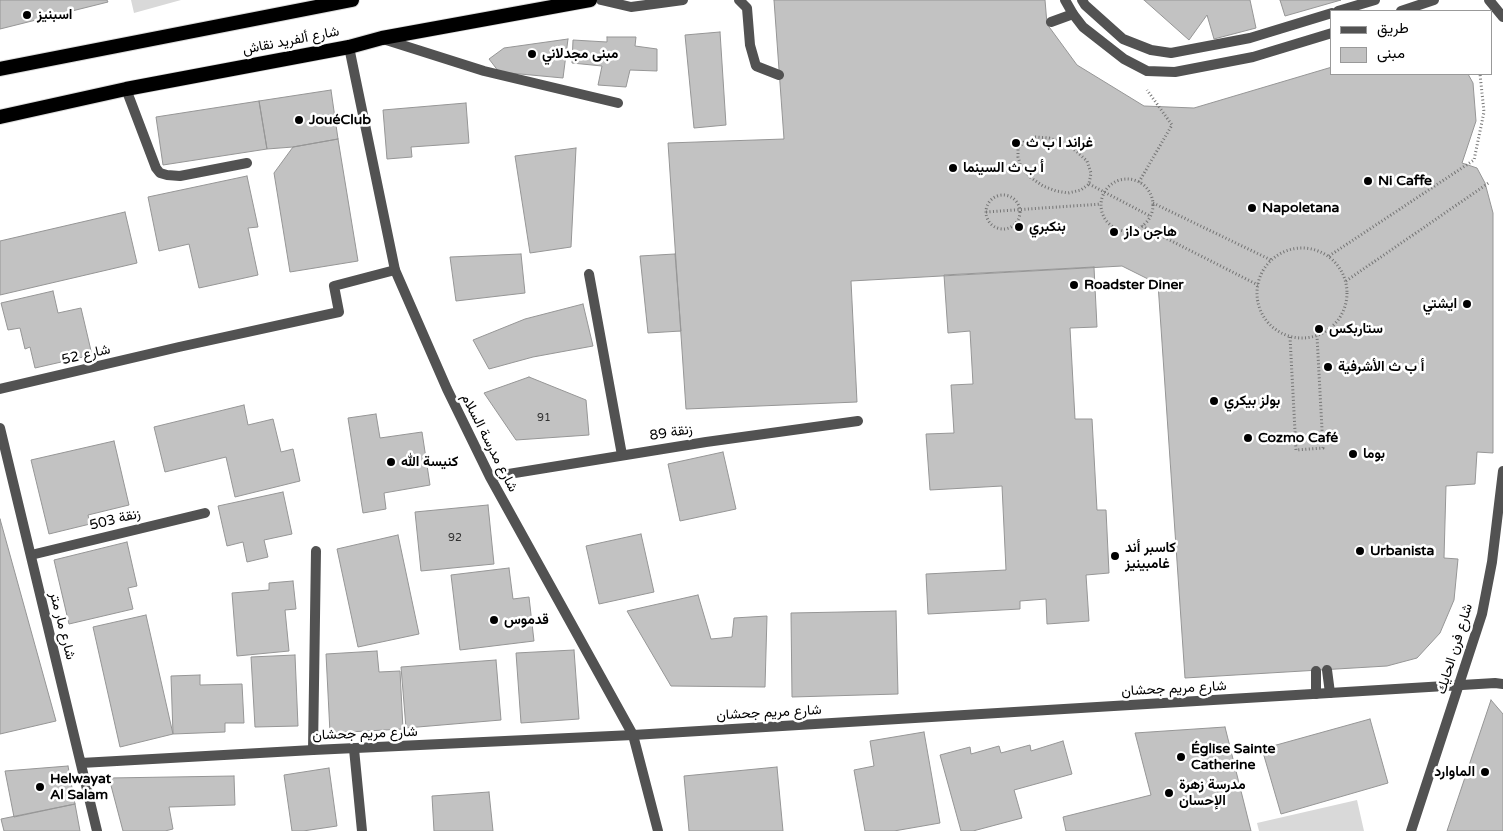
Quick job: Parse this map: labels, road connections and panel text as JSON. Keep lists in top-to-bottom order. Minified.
{"streets":{"highway":["شارع ألفريد نقاش"],"street":["شارع 52","زنقة 89","شارع مدرسة السلام","زنقة 503","شارع مار متر","شارع فرن الحايك","شارع مريم جحشان"]},"crossings":[["شارع ألفريد نقاش","شارع مدرسة السلام"],["شارع 52","شارع مدرسة السلام"],["زنقة 89","شارع مدرسة السلام"],["شارع مدرسة السلام","شارع مريم جحشان"],["زنقة 503","شارع مار متر"],["شارع مار متر","شارع مريم جحشان"],["شارع فرن الحايك","شارع مريم جحشان"]],"places":["اسبنيز","مبنى مجدلاني","JouéClub","غراند ا ب ث","أ ب ث السينما","Ni Caffe","Napoletana","بنكبري","هاجن داز","Roadster Diner","ايشتي","ستاربكس","أ ب ث الأشرفية","بولز بيكري","Cozmo Café","بوما","كنيسة الله","Urbanista","كاسبر أند غامبينيز","قدموس","Église Sainte Catherine","الماوارد","Helwayat Al Salam","مدرسة زهرة الإحسان"],"house_numbers":["91","92"],"legend":["طريق","مبنى"]}
